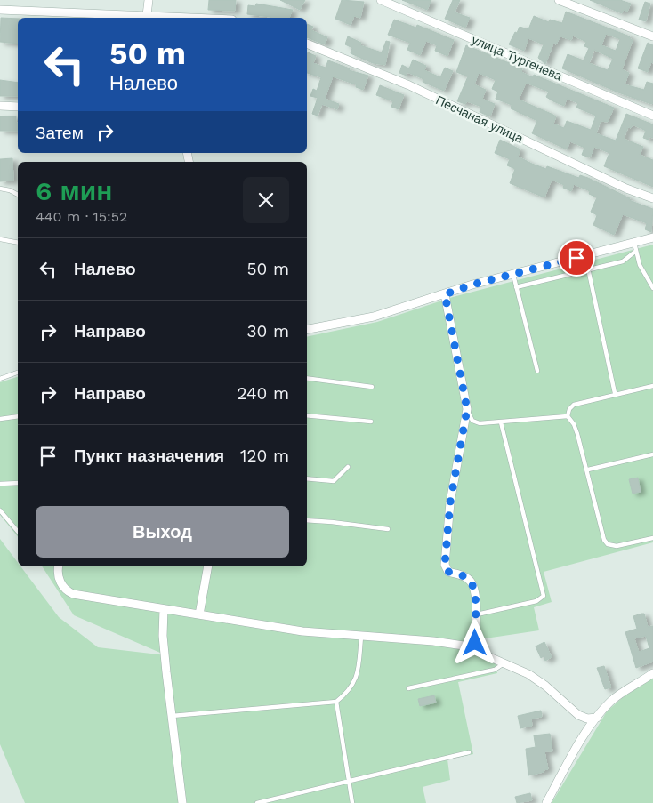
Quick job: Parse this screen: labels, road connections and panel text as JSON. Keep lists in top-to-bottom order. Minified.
{"streets":{"street":["улица Тургенева","Песчаная улица"]},"page":{"turn":["50 m","Налево"],"then":"Затем","heading":["6 мин","440 m · 15:52"],"list":[{"name":"Налево","value":"50 m"},{"name":"Направо","value":"30 m"},{"name":"Направо","value":"240 m"},{"name":"Пункт назначения","value":"120 m"}],"buttons":"Выход"}}
